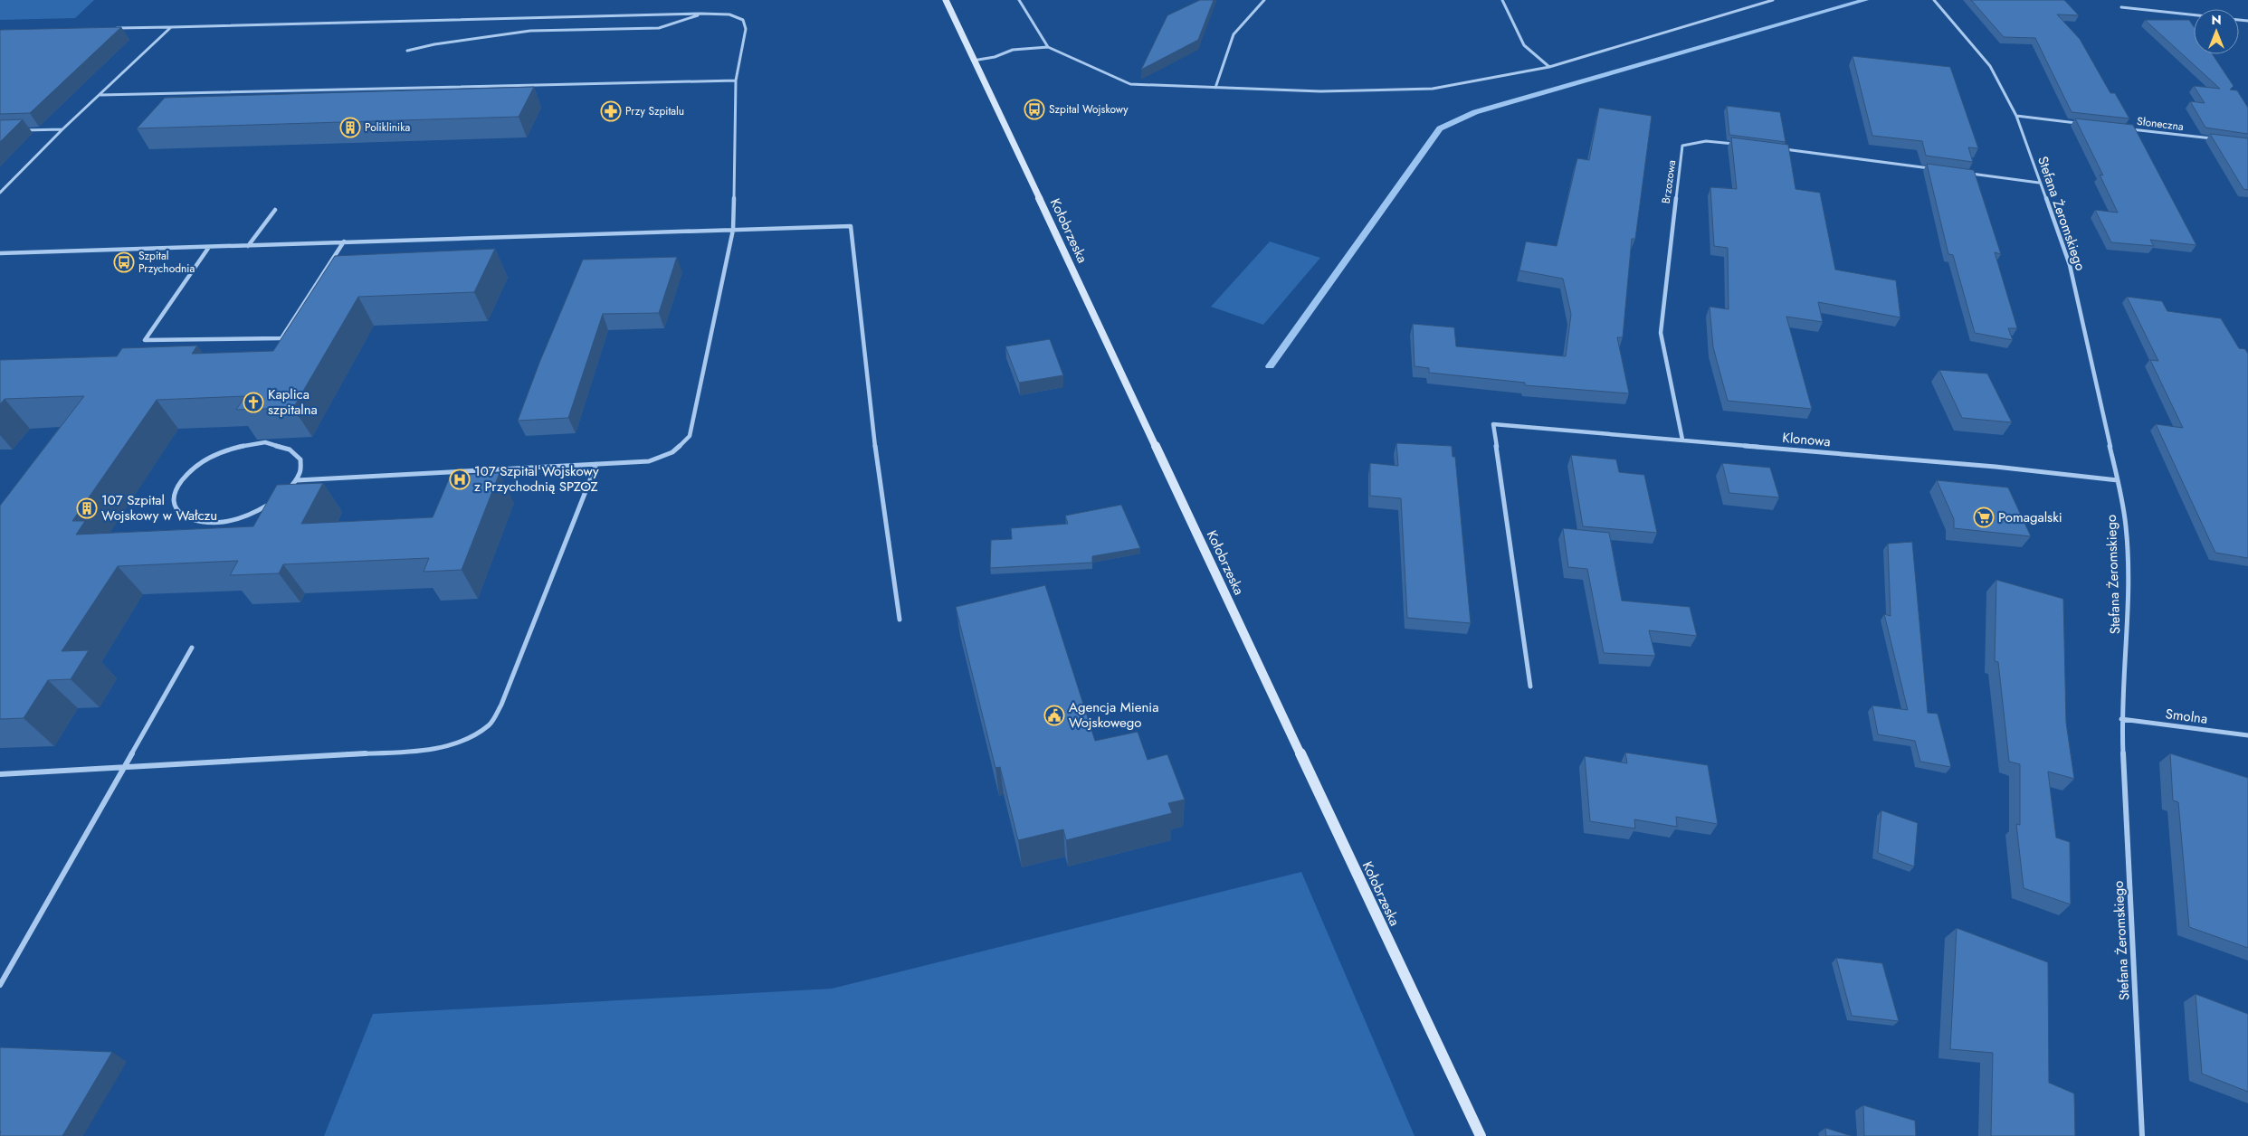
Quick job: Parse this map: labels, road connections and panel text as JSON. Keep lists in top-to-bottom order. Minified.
{"streets":{"main road":["Kołobrzeska"],"street":["Słoneczna","Brzozowa","Stefana Żeromskiego","Klonowa","Smolna"]},"crossings":[["Brzozowa","Klonowa"],["Stefana Żeromskiego","Klonowa"],["Stefana Żeromskiego","Smolna"]],"places":{"bus stop":["Szpital Wojskowy","Szpital Przychodnia"],"pharmacy":["Przy Szpitalu"],"building":["Poliklinika","107 Szpital Wojskowy w Wałczu"],"church":["Kaplica szpitalna"],"hospital":["107 Szpital Wojskowy z Przychodnią SPZOZ"],"supermarket":["Pomagalski"],"public building":["Agencja Mienia Wojskowego"]},"north":"top"}
